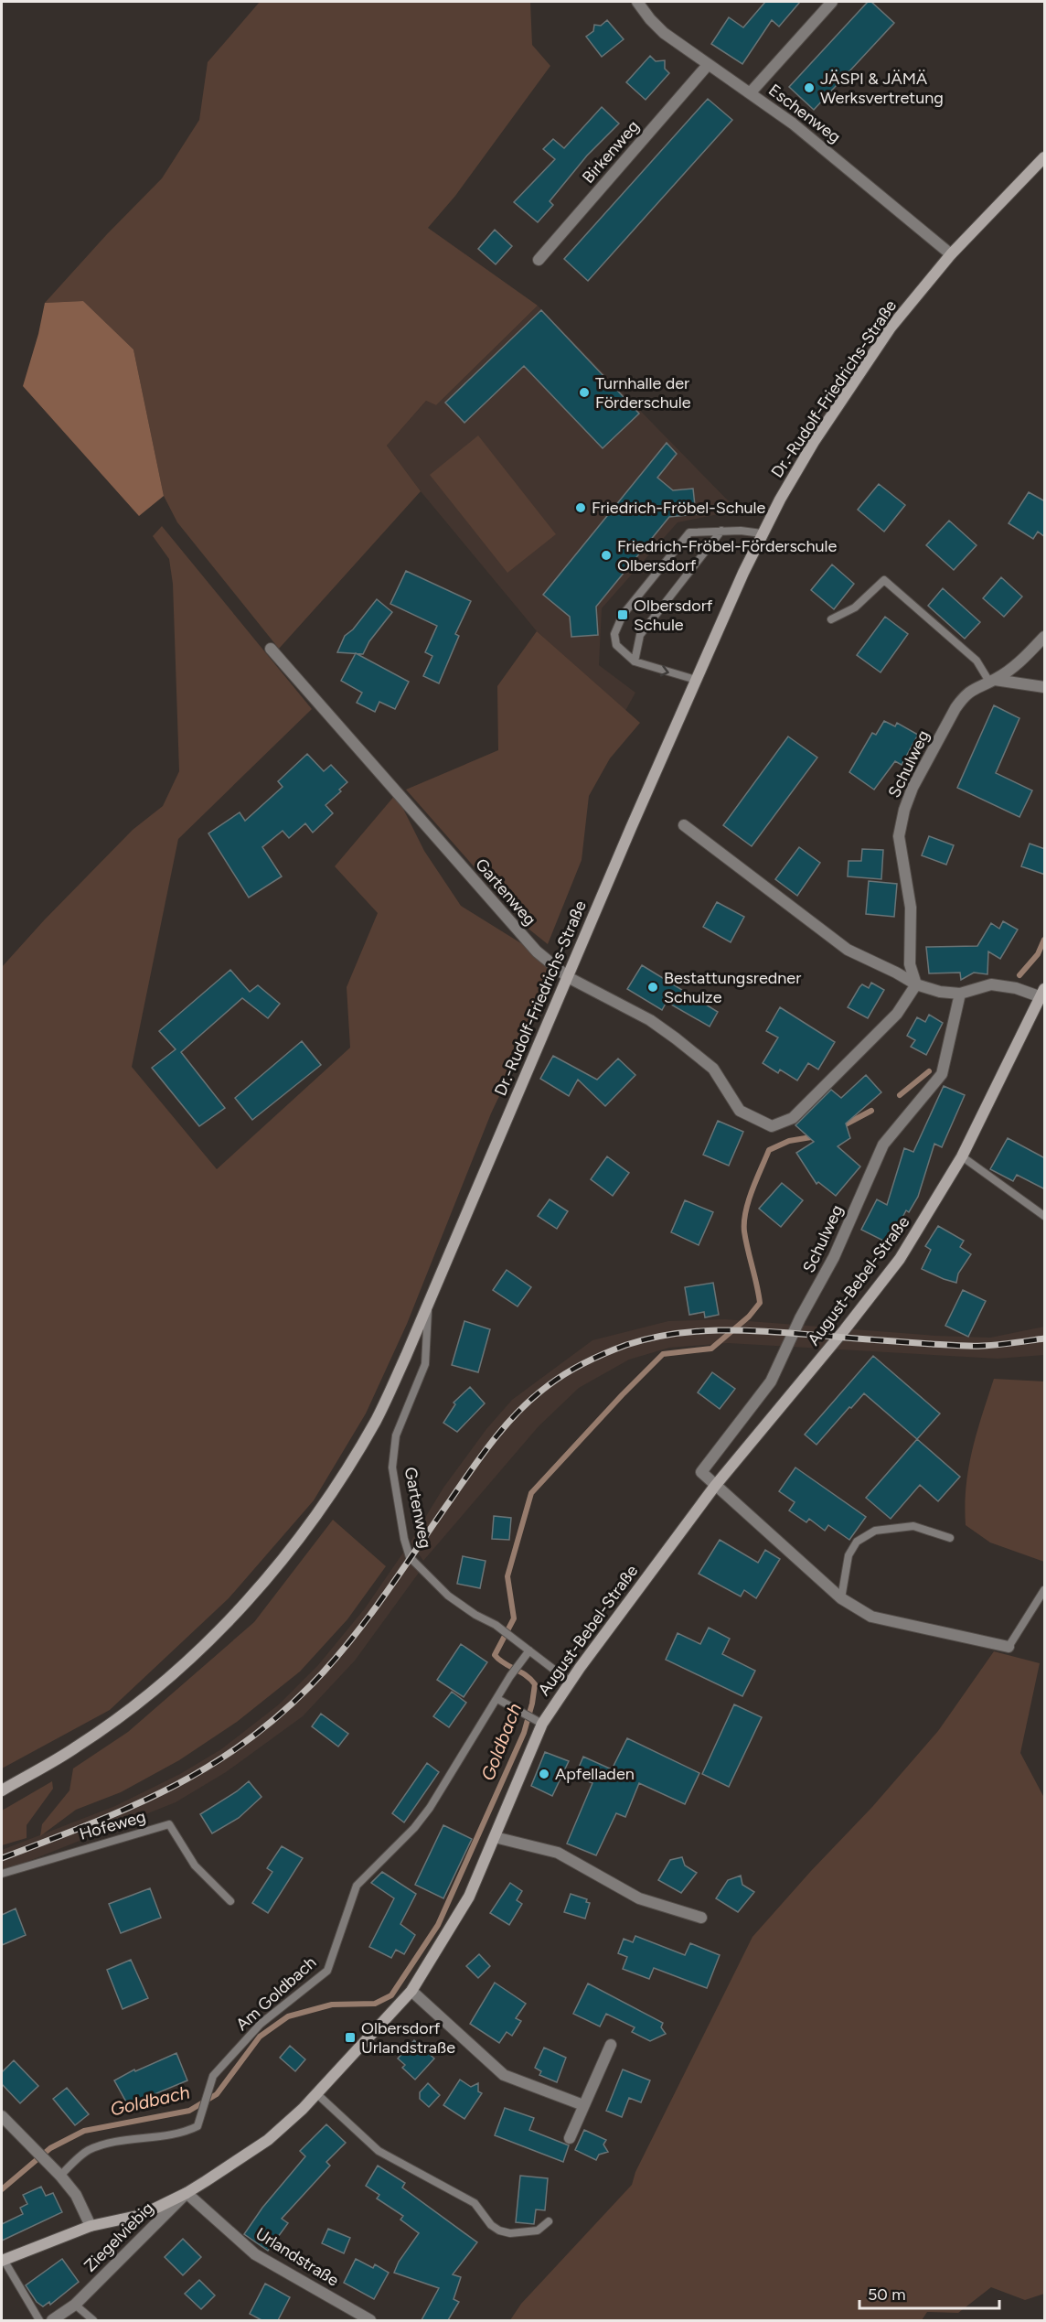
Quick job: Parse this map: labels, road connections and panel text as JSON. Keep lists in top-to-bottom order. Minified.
{"streets":{"main road":["Dr.-Rudolf-Friedrichs-Straße","August-Bebel-Straße"],"street":["Eschenweg","Birkenweg","Schulweg","Gartenweg","Ziegelviebig","Urlandstraße"],"lane":["Hofeweg","Am Goldbach"]},"crossings":[["Eschenweg","Birkenweg"],["Eschenweg","Dr.-Rudolf-Friedrichs-Straße"],["Dr.-Rudolf-Friedrichs-Straße","Gartenweg"],["Schulweg","Gartenweg"],["Schulweg","August-Bebel-Straße"],["Gartenweg","August-Bebel-Straße"],["Gartenweg","Am Goldbach"],["August-Bebel-Straße","Ziegelviebig"],["August-Bebel-Straße","Urlandstraße"],["Ziegelviebig","Urlandstraße"]],"water":["Goldbach"],"places":{"other":["JÄSPI & JÄMÄ Werksvertretung","Turnhalle der Förderschule","Friedrich-Fröbel-Schule","Friedrich-Fröbel-Förderschule Olbersdorf","Bestattungsredner Schulze","Apfelladen"],"transit":["Olbersdorf Schule","Olbersdorf Urlandstraße"]},"scale_bar":"50 m"}
